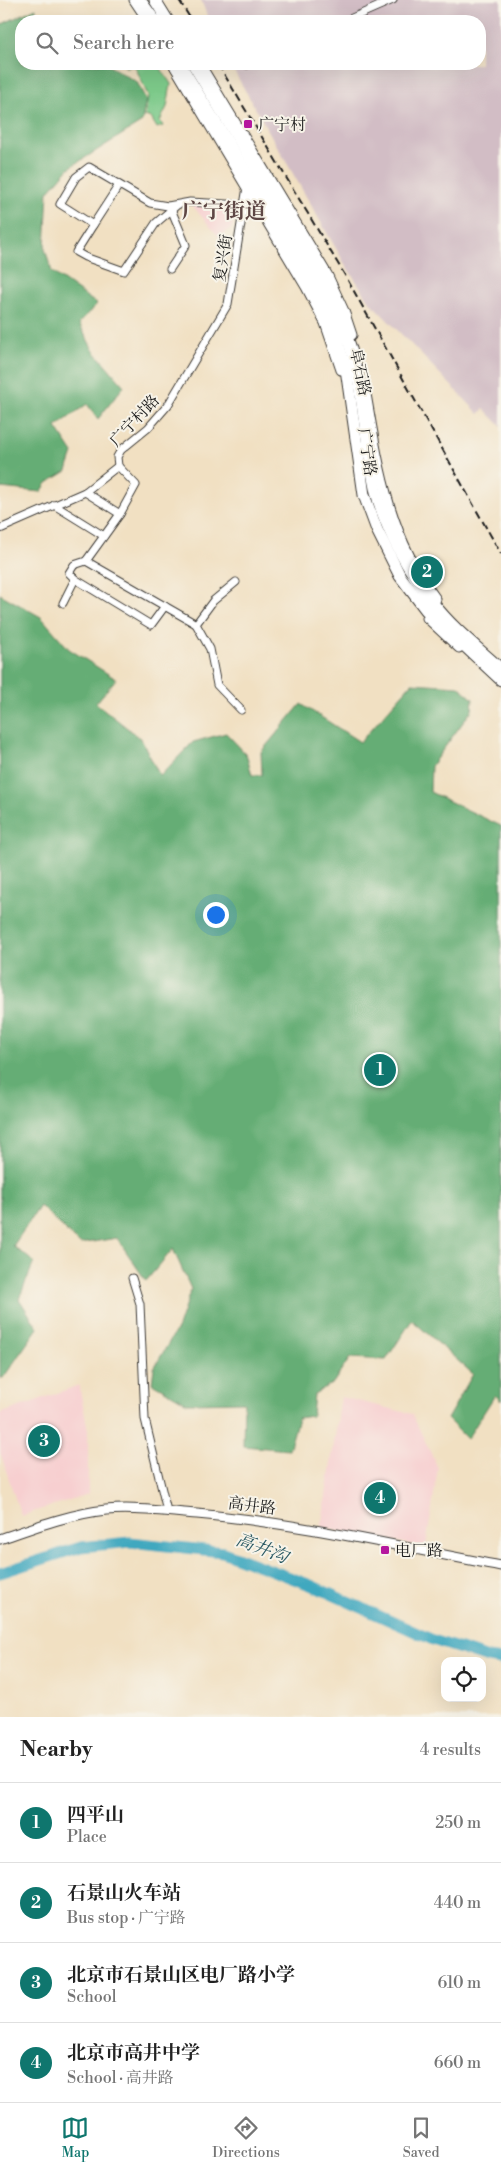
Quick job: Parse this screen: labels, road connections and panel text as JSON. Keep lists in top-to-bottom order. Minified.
{"streets":{"highway":["阜石路"],"street":["复兴街","广宁村路","广宁路","高井路"]},"crossings":[["复兴街","广宁村路"],["复兴街","广宁路"]],"districts":["广宁街道"],"water":["高井沟"],"places":{"transit":["广宁村","电厂路"]},"page":{"search":"Search here","pins":["2","1","3","4"],"heading":["Nearby","4 results"],"list":[{"mark":"1","name":"四平山","note":"Place","value":"250 m"},{"mark":"2","name":"石景山火车站","note":"Bus stop · 广宁路","value":"440 m"},{"mark":"3","name":"北京市石景山区电厂路小学","note":"School","value":"610 m"},{"mark":"4","name":"北京市高井中学","note":"School · 高井路","value":"660 m"}],"nav":["Map","Directions","Saved"]}}
